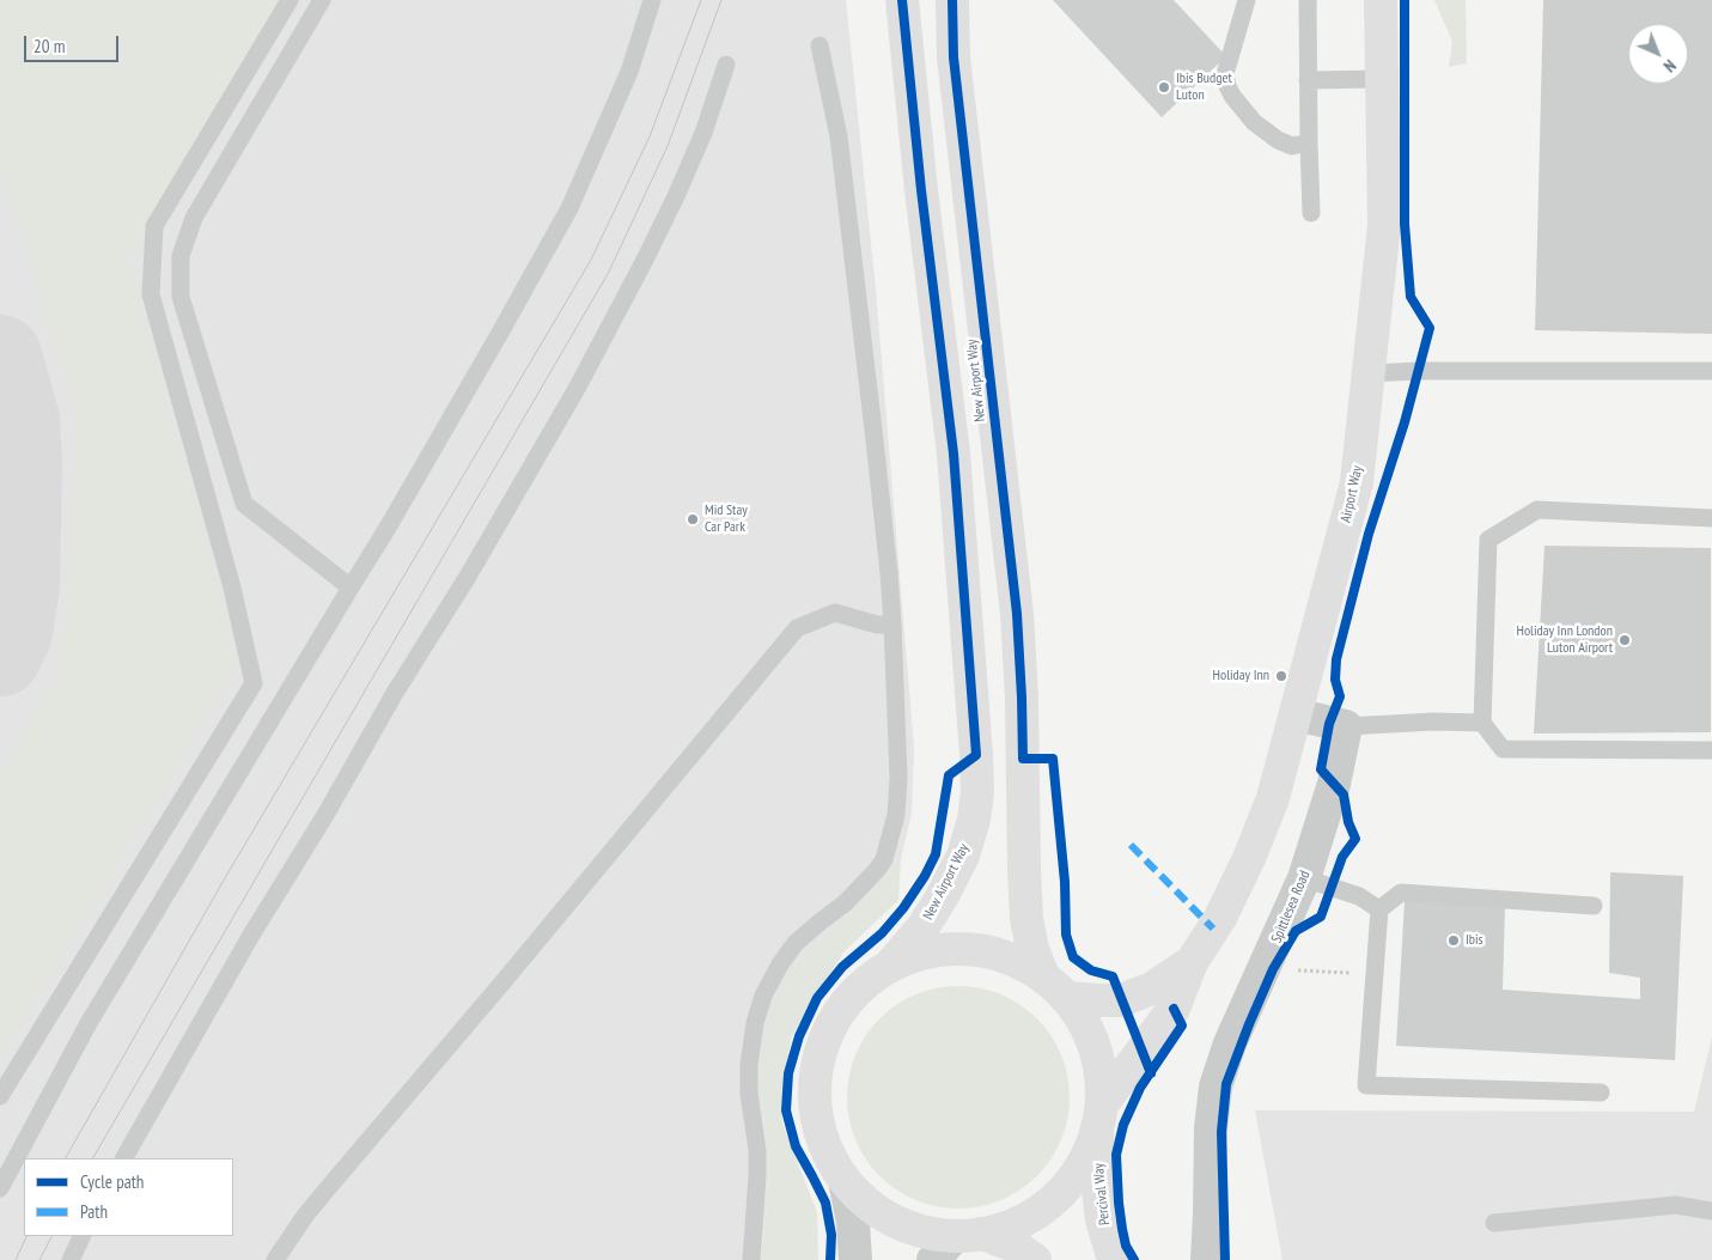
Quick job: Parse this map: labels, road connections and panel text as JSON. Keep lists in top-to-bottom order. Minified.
{"streets":{"main road":["New Airport Way","Airport Way","Percival Way"],"street":["Spittlesea Road"]},"crossings":[["New Airport Way","Percival Way"],["Airport Way","Percival Way"]],"places":["Ibis Budget Luton","Mid Stay Car Park","Holiday Inn London Luton Airport","Holiday Inn","Ibis"],"legend":["Cycle path","Path"],"scale_bar":"20 m","north":"bottom right"}
